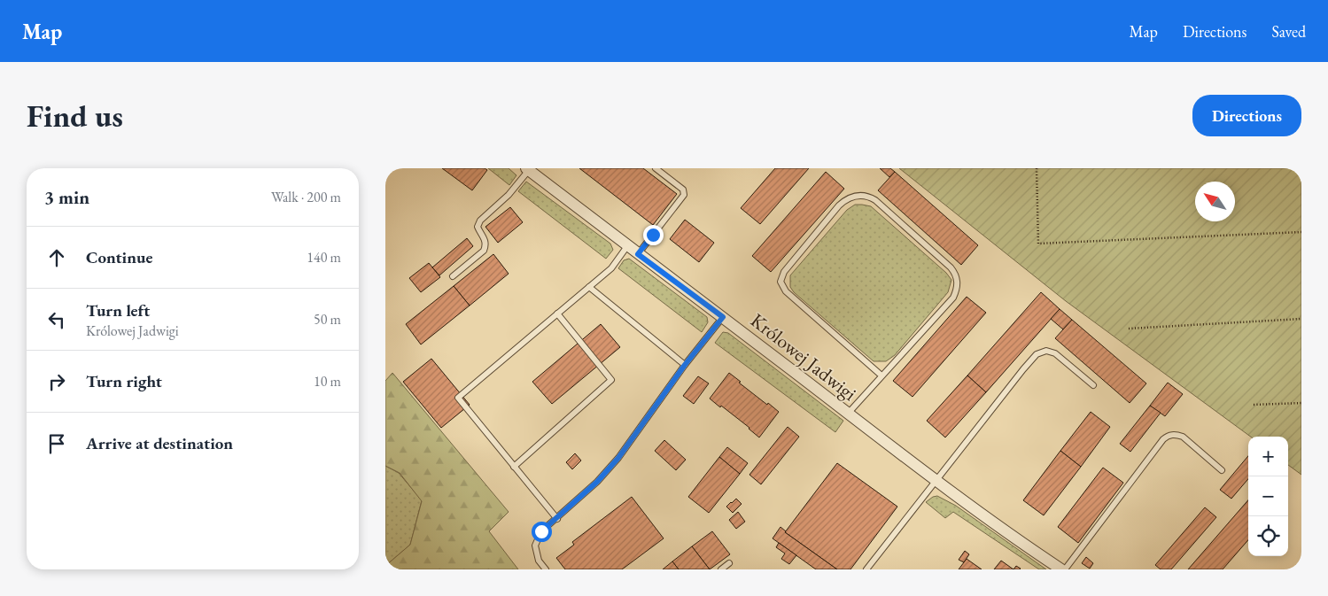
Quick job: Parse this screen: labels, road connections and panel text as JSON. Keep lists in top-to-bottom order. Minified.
{"streets":{"street":["Królowej Jadwigi"]},"north":"top left","page":{"header":"Map","nav":["Map","Directions","Saved"],"buttons":"Directions","title":"Find us","heading":["3 min","Walk · 200 m"],"list":[["Continue","140 m"],["Turn left","Królowej Jadwigi","50 m"],["Turn right","10 m"],"Arrive at destination"],"map_buttons":["+","−"]}}
